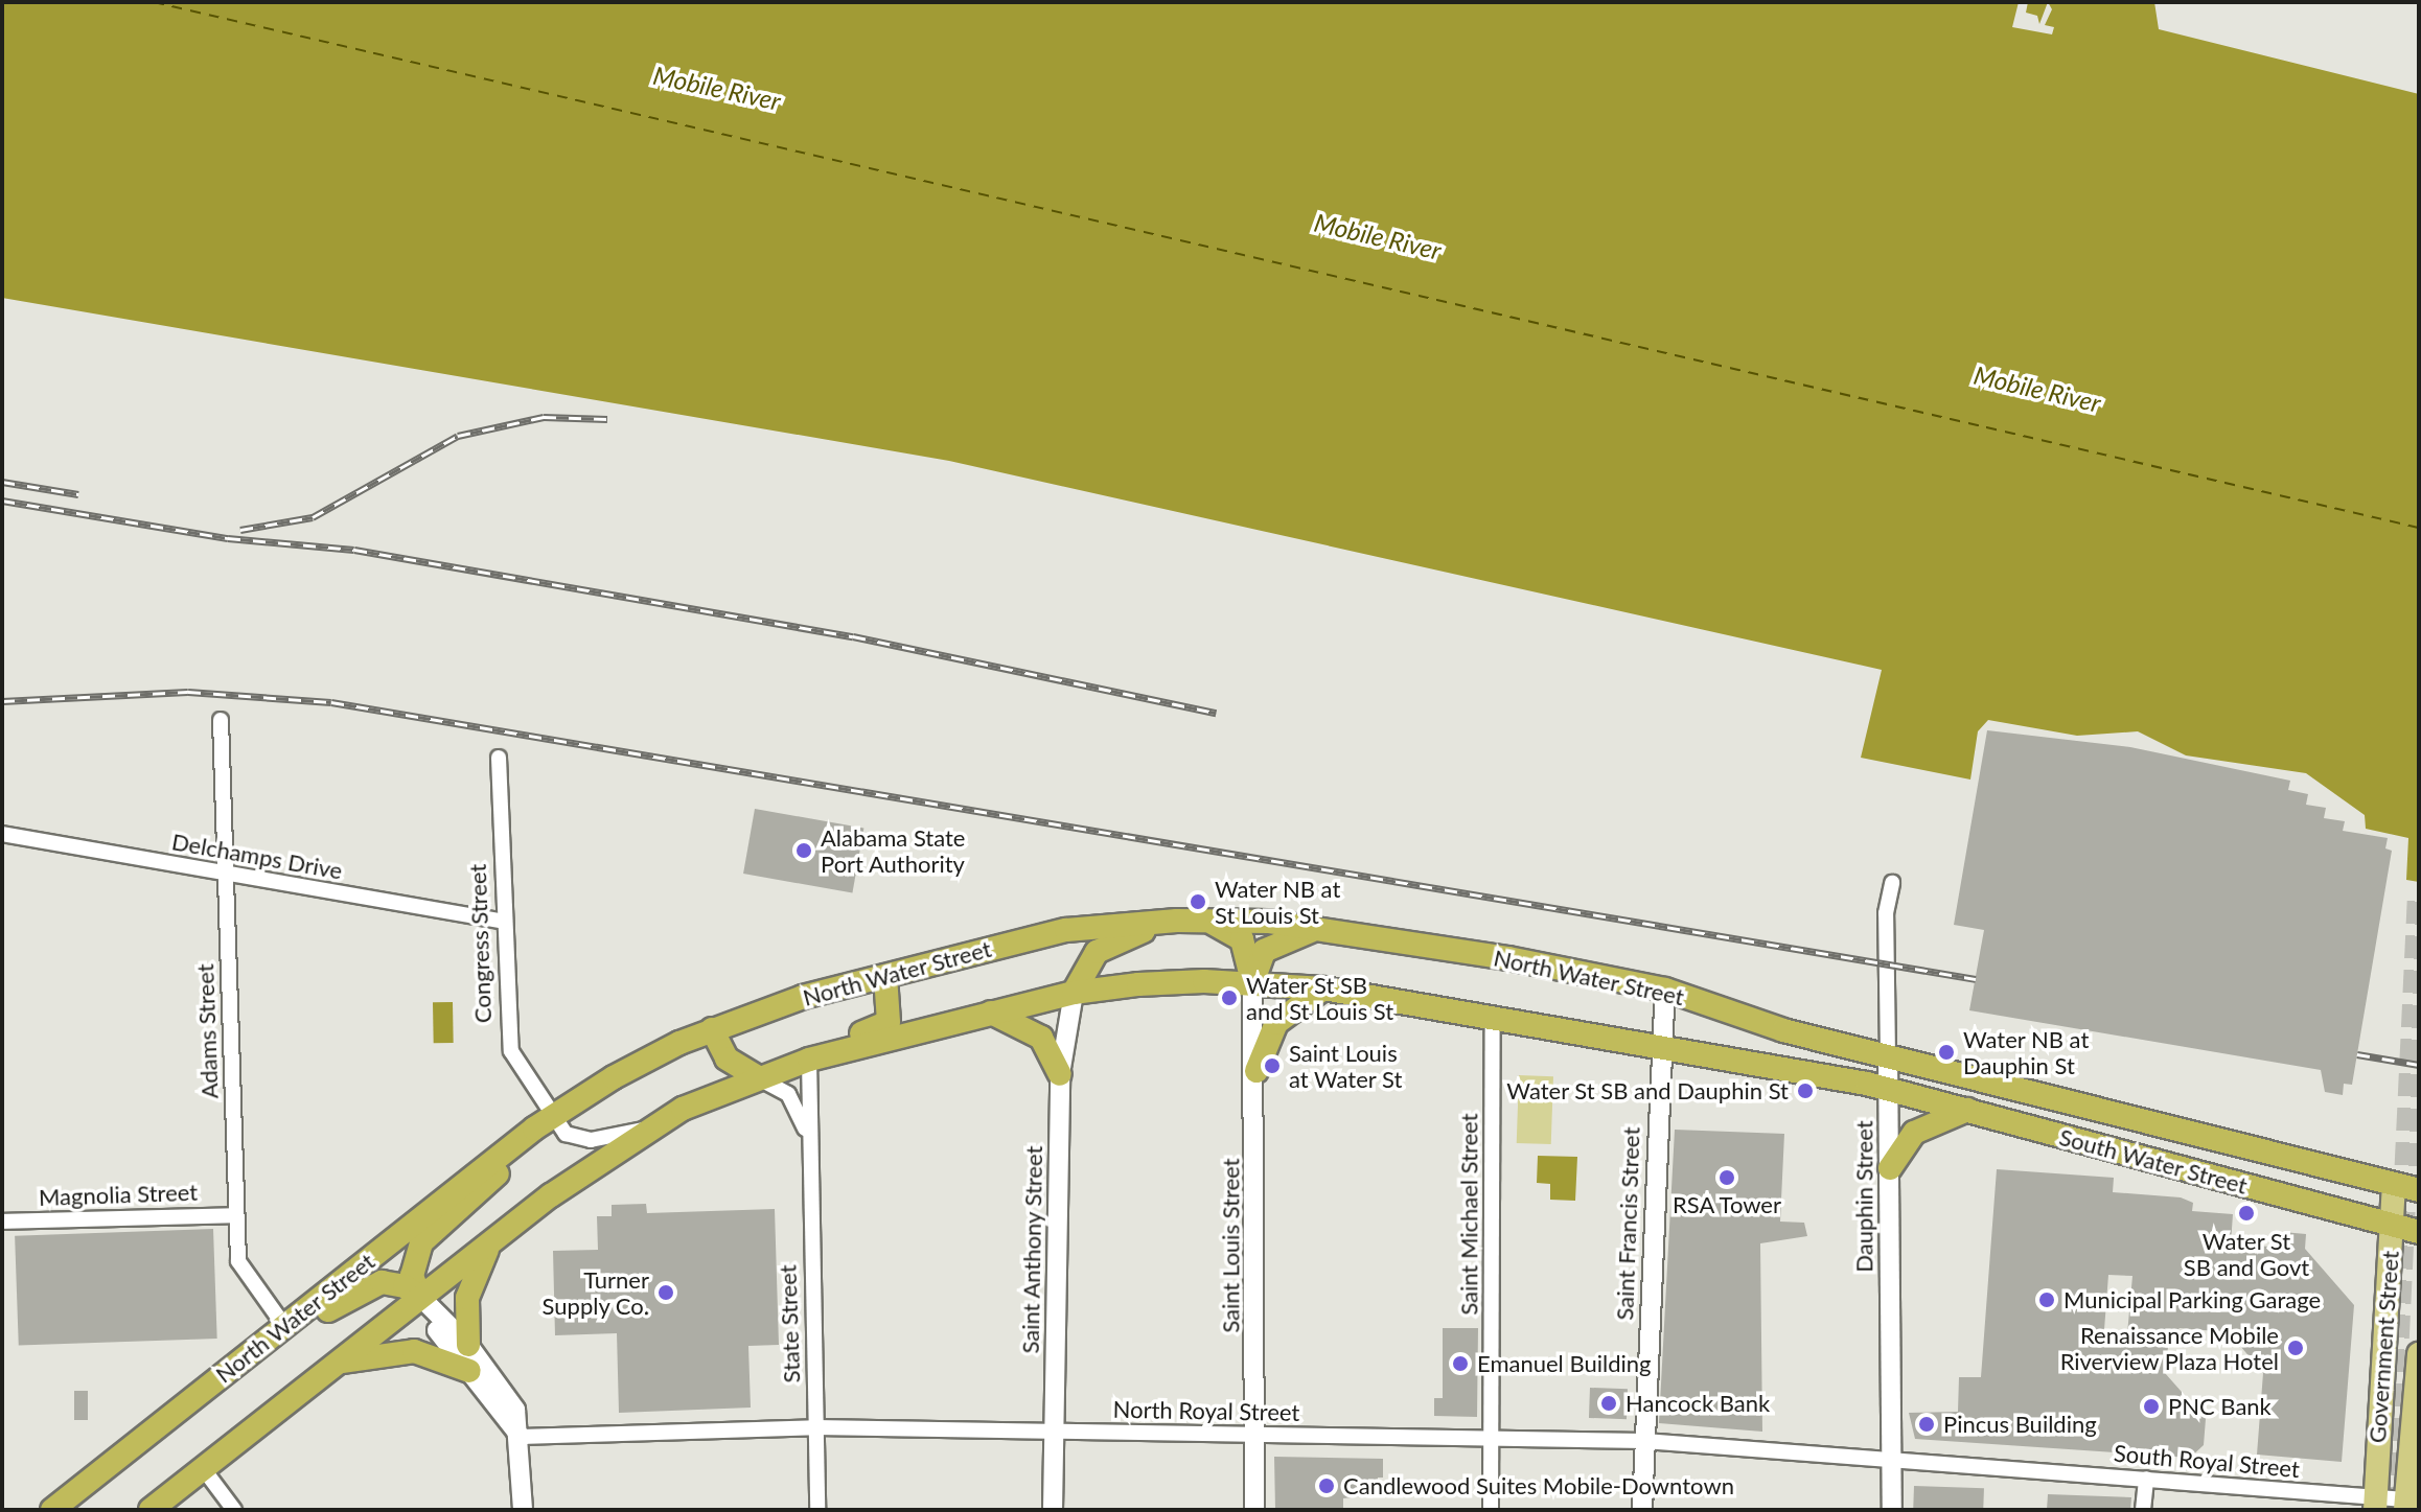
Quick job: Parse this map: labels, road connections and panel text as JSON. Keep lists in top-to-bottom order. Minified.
{"streets":{"highway":["North Water Street","South Water Street"],"main road":["Government Street"],"street":["Delchamps Drive","Congress Street","Adams Street","Magnolia Street","Dauphin Street","Saint Michael Street","Saint Francis Street","Saint Louis Street","Saint Anthony Street","State Street","North Royal Street","South Royal Street"]},"crossings":[["Delchamps Drive","Congress Street"],["Delchamps Drive","Adams Street"],["Congress Street","North Water Street"],["North Water Street","Adams Street"],["North Water Street","South Water Street"],["North Water Street","Dauphin Street"],["North Water Street","Saint Francis Street"],["Adams Street","Magnolia Street"],["South Water Street","Dauphin Street"],["South Water Street","Government Street"],["Dauphin Street","North Royal Street"],["Dauphin Street","South Royal Street"],["Saint Michael Street","North Royal Street"],["Saint Francis Street","North Royal Street"],["Saint Louis Street","North Royal Street"],["Saint Anthony Street","North Royal Street"],["State Street","North Royal Street"],["Government Street","South Royal Street"],["North Royal Street","South Royal Street"]],"water":["Mobile River"],"places":["Alabama State Port Authority","Water NB at St Louis St","Water St SB and St Louis St","Water NB at Dauphin St","Saint Louis at Water St","Water St SB and Dauphin St","RSA Tower","Water St SB and Govt","Turner Supply Co.","Municipal Parking Garage","Renaissance Mobile Riverview Plaza Hotel","Emanuel Building","Hancock Bank","PNC Bank","Pincus Building","Candlewood Suites Mobile-Downtown"]}
